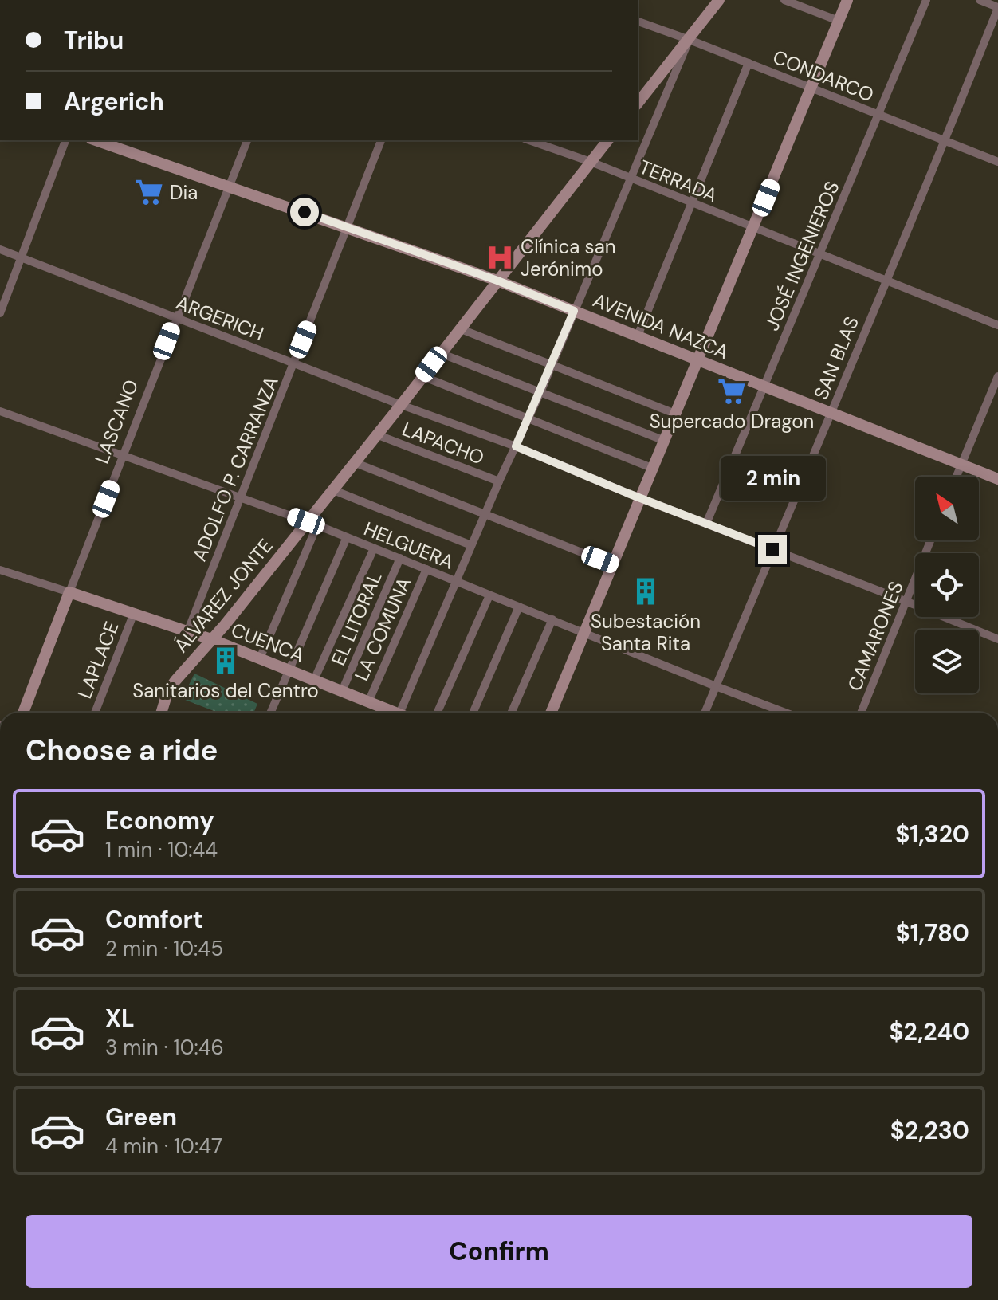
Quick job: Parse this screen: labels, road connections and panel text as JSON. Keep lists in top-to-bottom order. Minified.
{"streets":{"street":["CONDARCO","TERRADA","JOSÉ INGENIEROS","ARGERICH","AVENIDA NAZCA","SAN BLAS","LASCANO","LAPACHO","ADOLFO P. CARRANZA","HELGUERA","ÁLVAREZ JONTE","EL LITORAL","LA COMUNA","CAMARONES","CUENCA","LAPLACE"]},"crossings":[["CONDARCO","JOSÉ INGENIEROS"],["CONDARCO","SAN BLAS"],["TERRADA","JOSÉ INGENIEROS"],["TERRADA","SAN BLAS"],["TERRADA","ÁLVAREZ JONTE"],["JOSÉ INGENIEROS","ARGERICH"],["JOSÉ INGENIEROS","AVENIDA NAZCA"],["ARGERICH","SAN BLAS"],["ARGERICH","LASCANO"],["ARGERICH","ADOLFO P. CARRANZA"],["ARGERICH","ÁLVAREZ JONTE"],["ARGERICH","CAMARONES"],["AVENIDA NAZCA","SAN BLAS"],["AVENIDA NAZCA","LASCANO"],["AVENIDA NAZCA","ADOLFO P. CARRANZA"],["AVENIDA NAZCA","ÁLVAREZ JONTE"],["SAN BLAS","HELGUERA"],["LASCANO","HELGUERA"],["LASCANO","CUENCA"],["LAPACHO","ÁLVAREZ JONTE"],["ADOLFO P. CARRANZA","HELGUERA"],["ADOLFO P. CARRANZA","CUENCA"],["HELGUERA","ÁLVAREZ JONTE"],["HELGUERA","EL LITORAL"],["HELGUERA","LA COMUNA"],["ÁLVAREZ JONTE","CUENCA"],["EL LITORAL","CUENCA"],["LA COMUNA","CUENCA"],["CUENCA","LAPLACE"]],"places":{"supermarket":["Dia","Supercado Dragon"],"hospital":["Clínica san Jerónimo"],"building":["Subestación Santa Rita","Sanitarios del Centro"]},"north":"top left","page":{"banner":["Tribu","Argerich"],"bubble":"2 min","heading":"Choose a ride","list":[{"name":"Economy","note":"1 min · 10:44","value":"$1,320"},{"name":"Comfort","note":"2 min · 10:45","value":"$1,780"},{"name":"XL","note":"3 min · 10:46","value":"$2,240"},{"name":"Green","note":"4 min · 10:47","value":"$2,230"}],"buttons":"Confirm"}}
